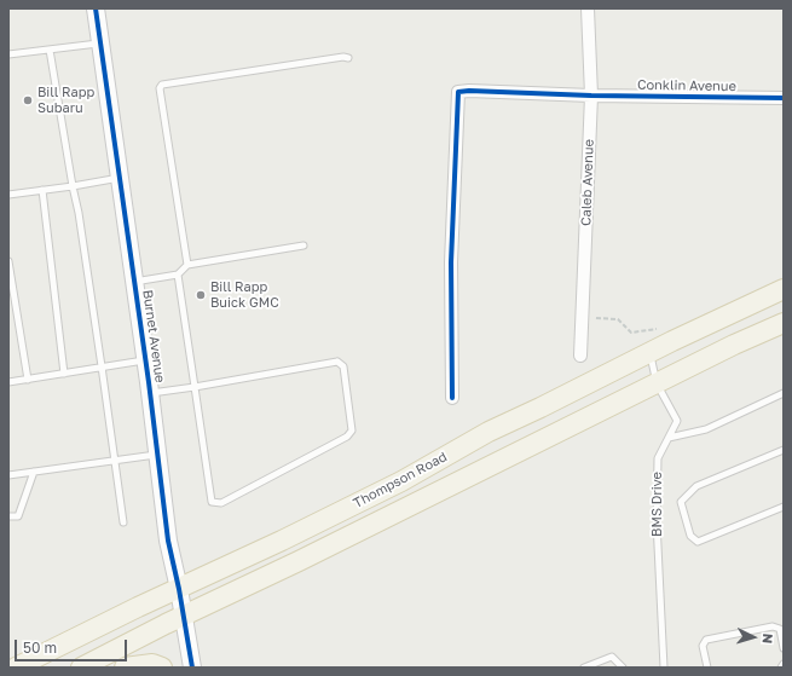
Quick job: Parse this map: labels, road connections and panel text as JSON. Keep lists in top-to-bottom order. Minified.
{"streets":{"main road":["Thompson Road"],"street":["Conklin Avenue","Caleb Avenue","Burnet Avenue"],"lane":["BMS Drive"]},"crossings":[["Conklin Avenue","Caleb Avenue"],["Burnet Avenue","Thompson Road"],["Thompson Road","BMS Drive"]],"places":["Bill Rapp Subaru","Bill Rapp Buick GMC"],"scale_bar":"50 m","north":"right"}
